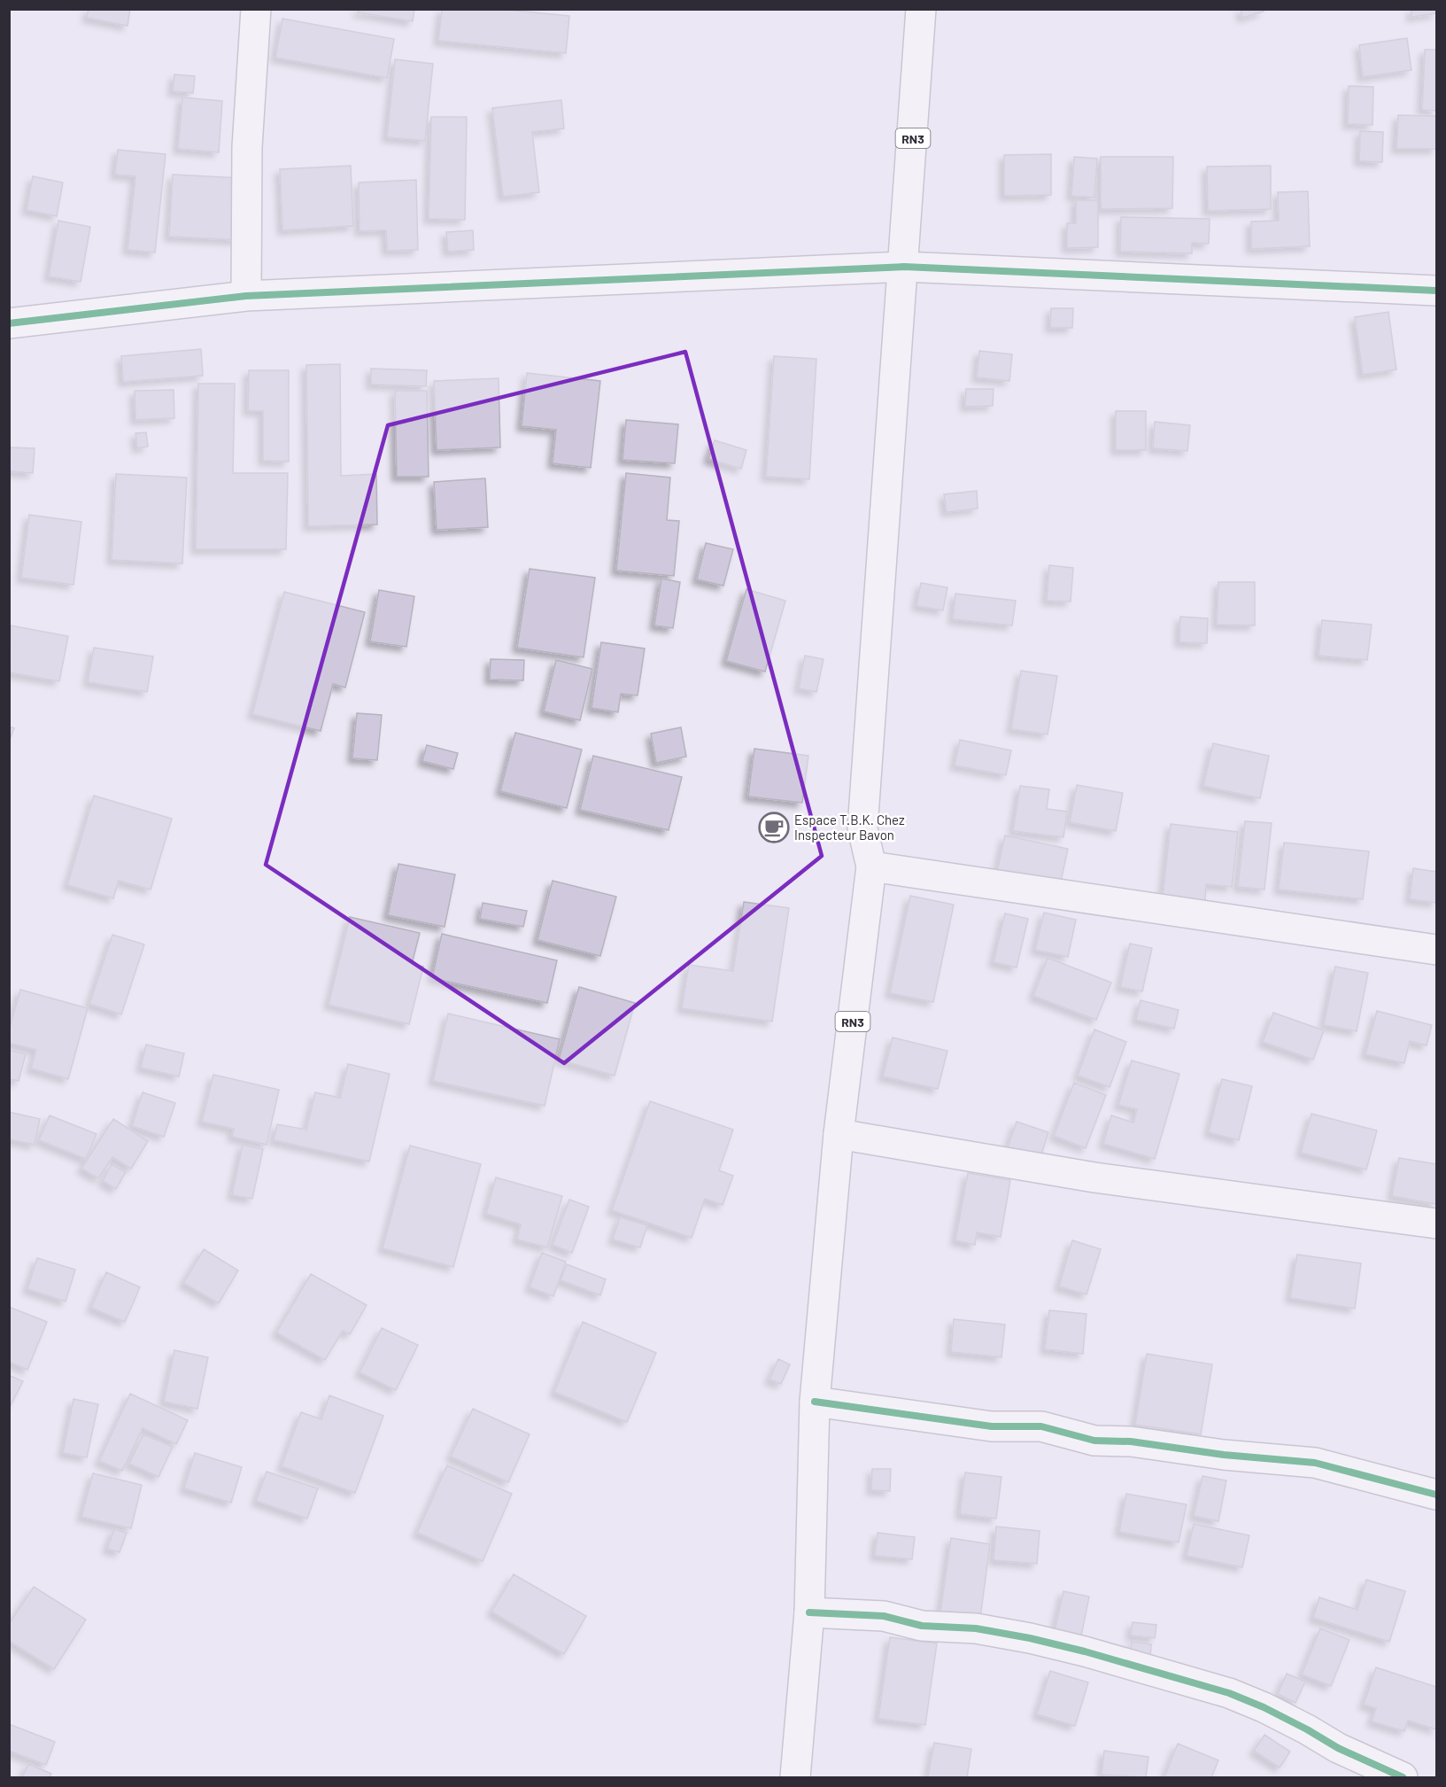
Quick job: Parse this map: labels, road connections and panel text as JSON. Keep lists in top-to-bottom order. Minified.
{"streets":{"main road":["RN3"]},"places":{"cafe":["Espace T.B.K. Chez Inspecteur Bavon"]}}
